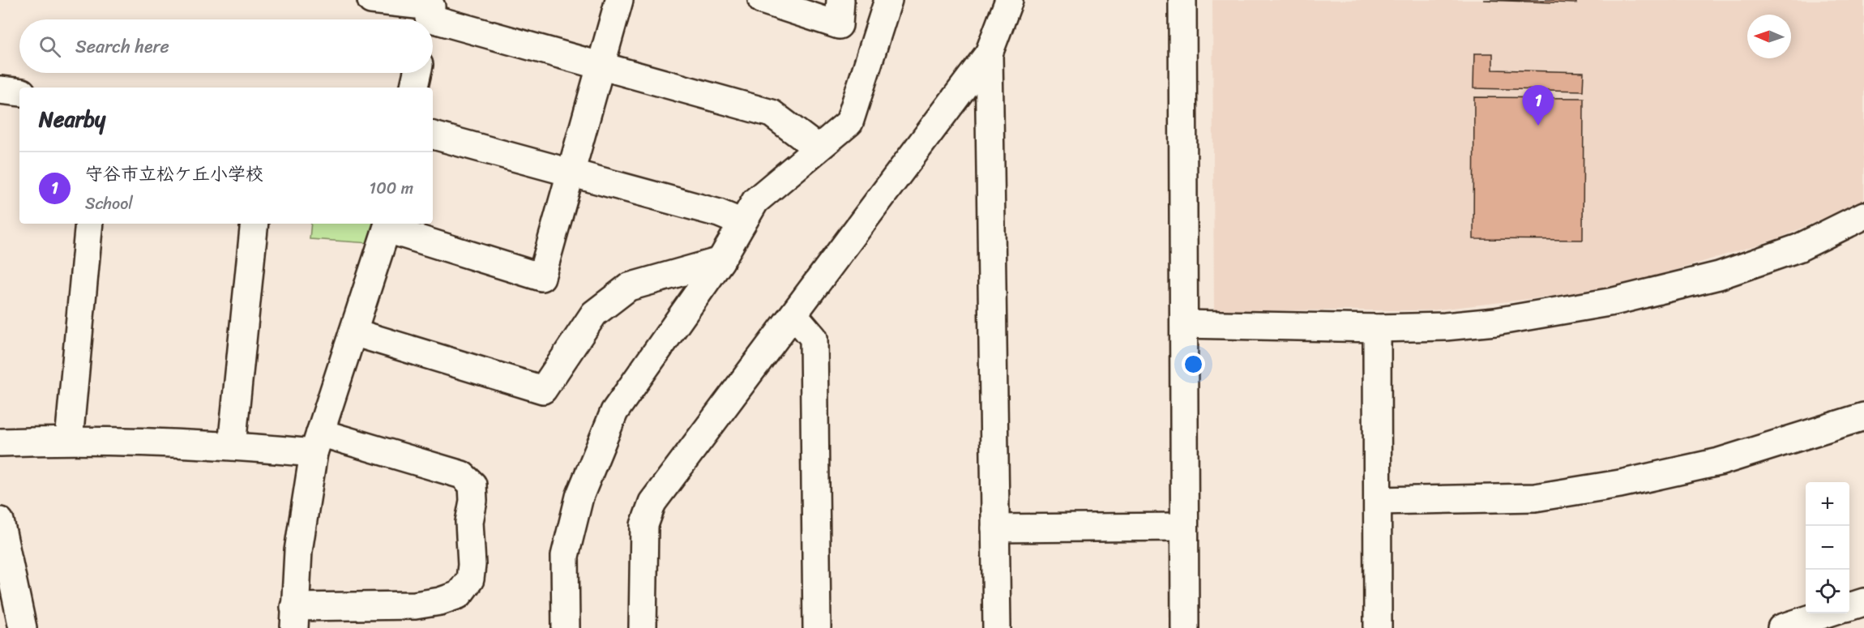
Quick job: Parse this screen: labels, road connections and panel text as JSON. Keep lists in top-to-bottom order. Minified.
{"north":"left","page":{"search":"Search here","pins":"1","heading":"Nearby","list":[{"mark":"1","name":"守谷市立松ケ丘小学校","note":"School","value":"100 m"}],"map_buttons":["+","−"]}}
